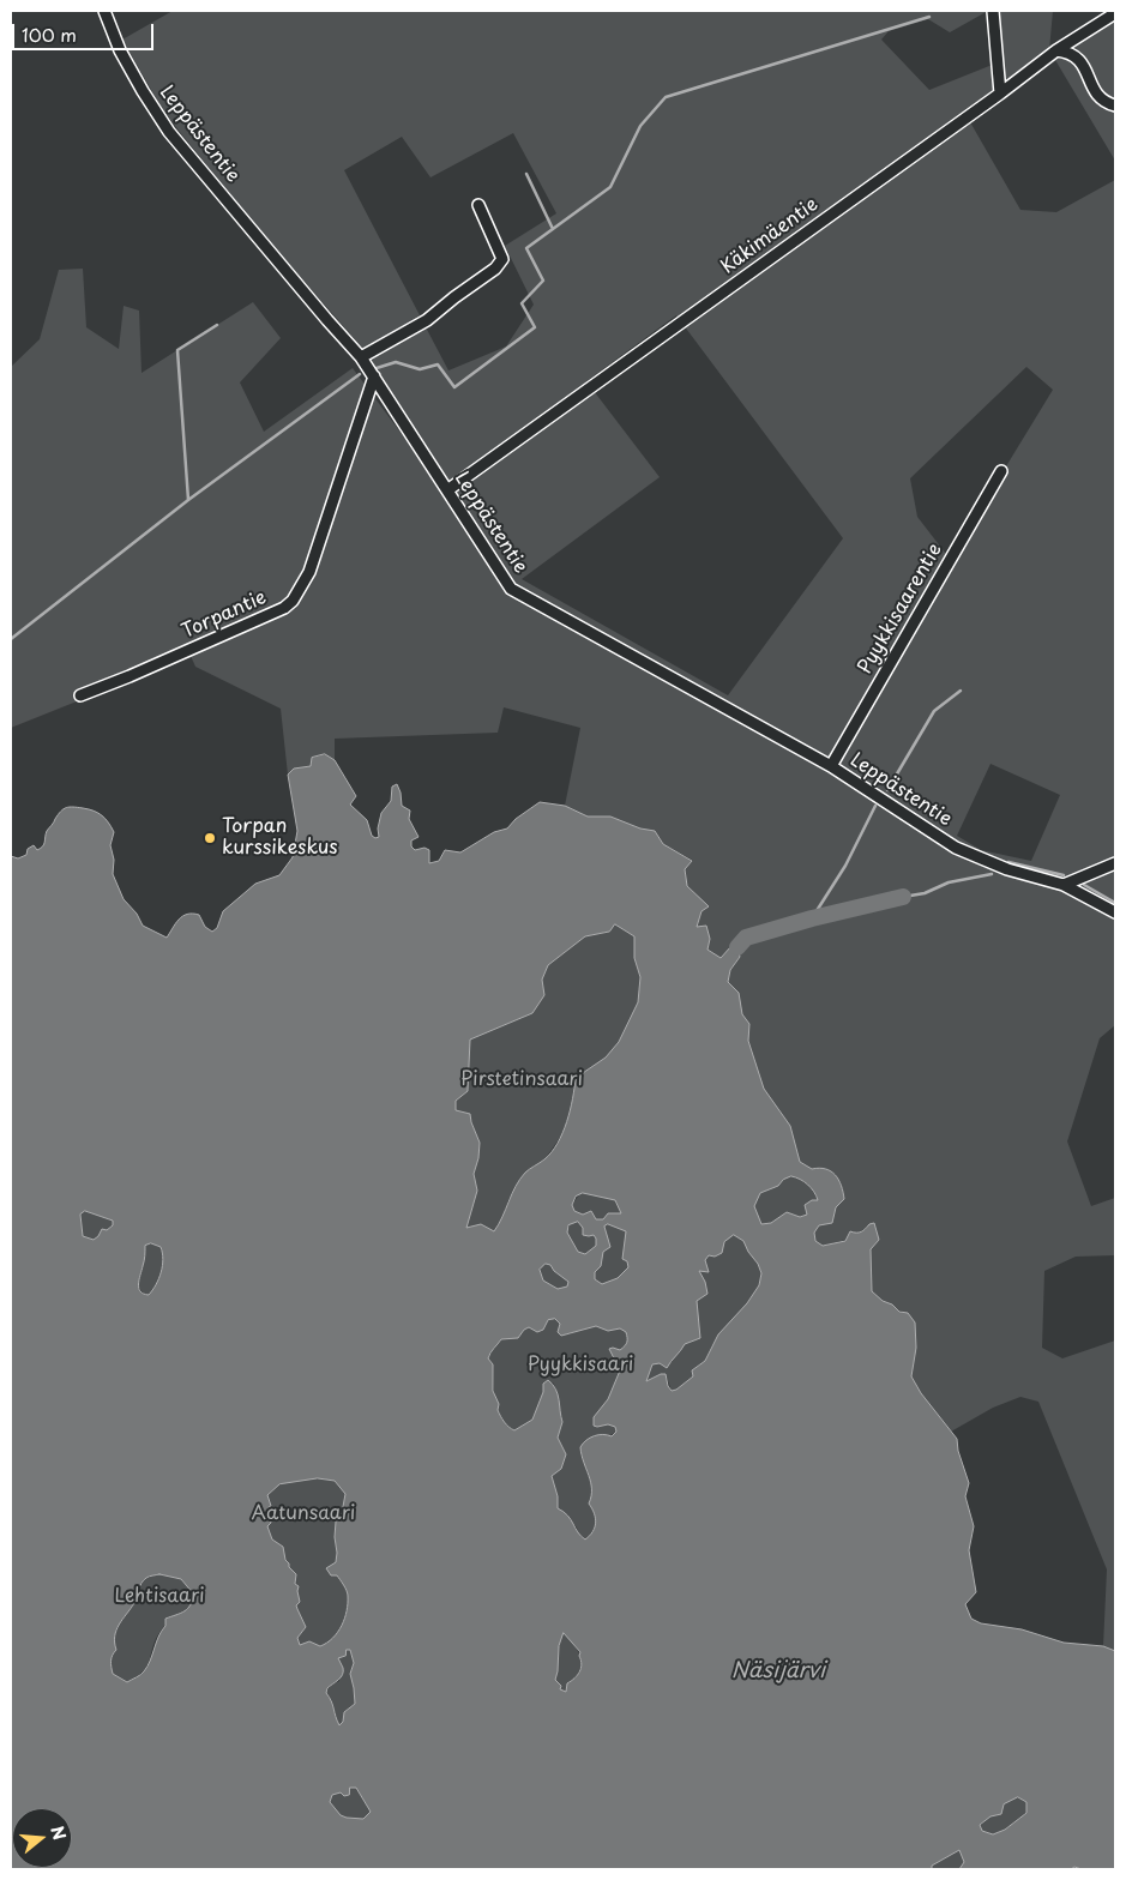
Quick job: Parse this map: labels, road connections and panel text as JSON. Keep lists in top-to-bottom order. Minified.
{"streets":{"street":["Leppästentie","Käkimäentie","Pyykkisaarentie","Torpantie"]},"crossings":[["Leppästentie","Käkimäentie"],["Leppästentie","Pyykkisaarentie"],["Leppästentie","Torpantie"]],"water":["Näsijärvi"],"parks":["Pirstetinsaari","Pyykkisaari","Aatunsaari","Lehtisaari"],"places":["Torpan kurssikeskus"],"scale_bar":"100 m","north":"right"}
